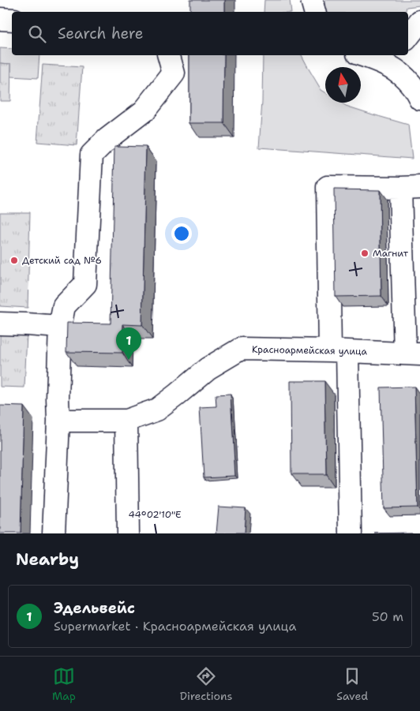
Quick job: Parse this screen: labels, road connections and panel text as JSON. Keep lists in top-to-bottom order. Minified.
{"streets":{"street":["Красноармейская улица"]},"places":["Магнит","Детский сад №6"],"north":"top","page":{"search":"Search here","pins":"1","heading":"Nearby","list":[{"mark":"1","name":"Эдельвейс","note":"Supermarket · Красноармейская улица","value":"50 m"}],"nav":["Map","Directions","Saved"]},"coordinates":["44°02'10\"E"]}
